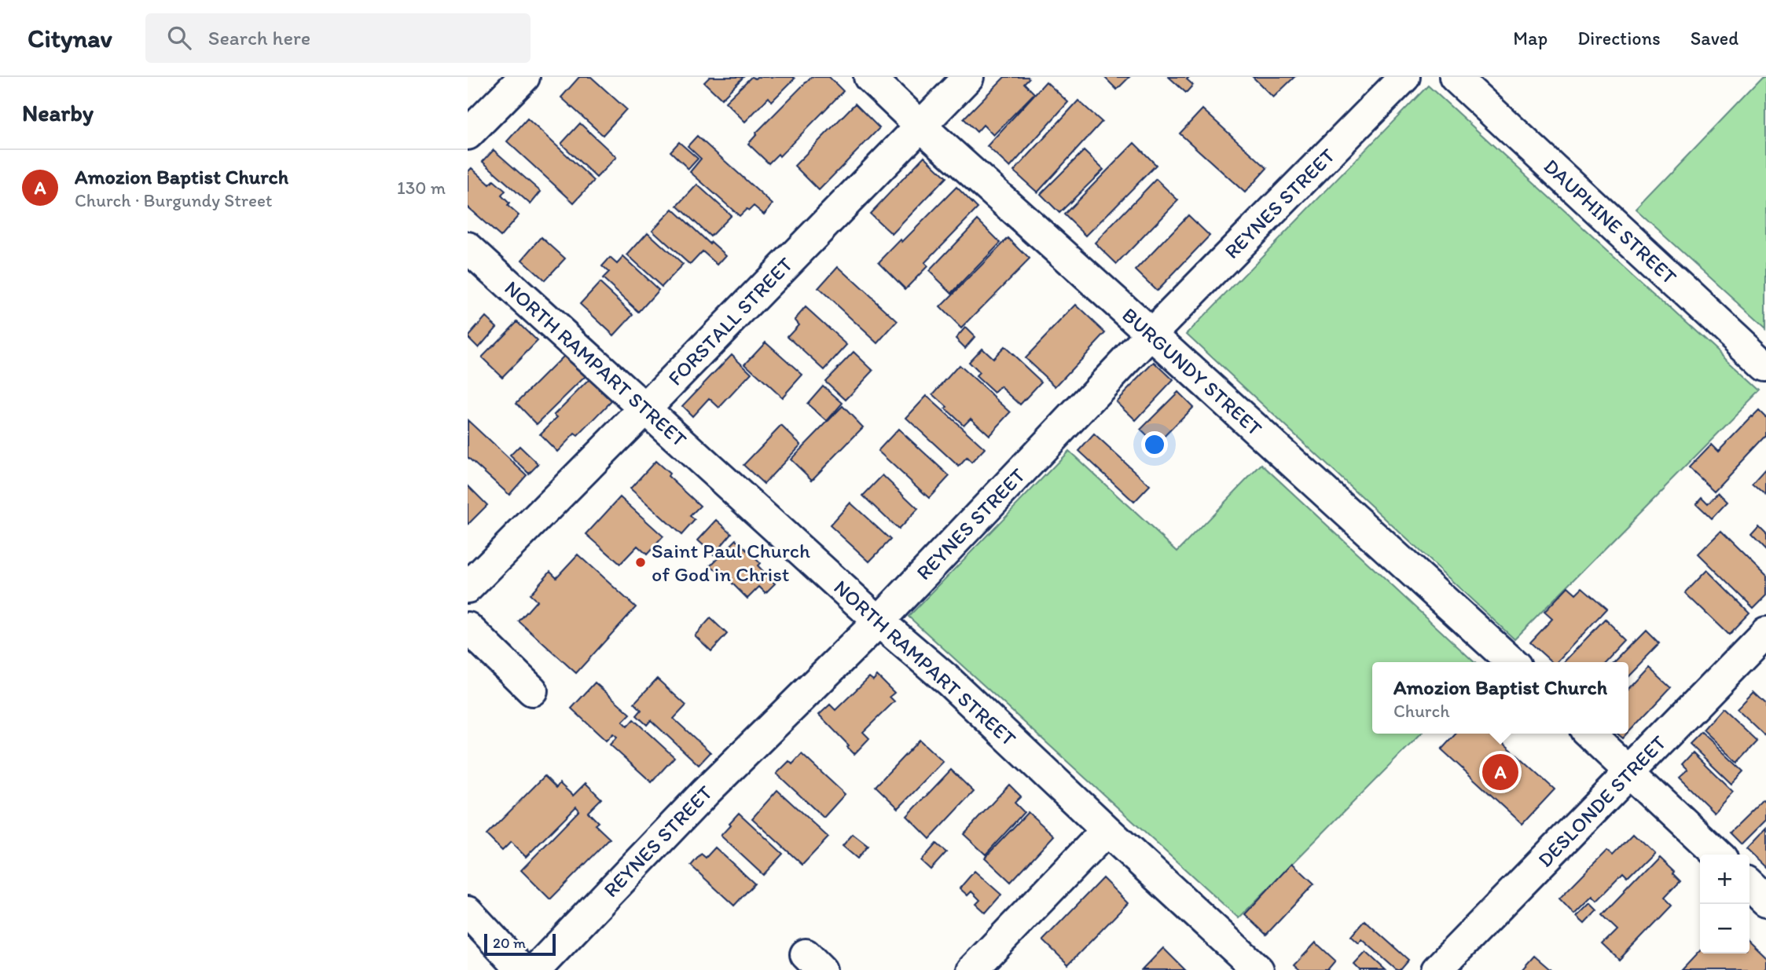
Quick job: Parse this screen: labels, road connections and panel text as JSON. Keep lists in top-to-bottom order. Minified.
{"streets":{"street":["REYNES STREET","DAUPHINE STREET","FORSTALL STREET","NORTH RAMPART STREET","BURGUNDY STREET","DESLONDE STREET"]},"crossings":[["REYNES STREET","NORTH RAMPART STREET"],["REYNES STREET","BURGUNDY STREET"],["FORSTALL STREET","NORTH RAMPART STREET"],["FORSTALL STREET","BURGUNDY STREET"]],"places":["Saint Paul Church of God in Christ"],"scale_bar":"20 m","page":{"header":"Citynav","search":"Search here","nav":["Map","Directions","Saved"],"heading":"Nearby","list":[{"mark":"A","name":"Amozion Baptist Church","note":"Church · Burgundy Street","value":"130 m"}],"popup":["Amozion Baptist Church","Church"],"pins":"A","map_buttons":["+","−"],"scale":"20 m"}}
